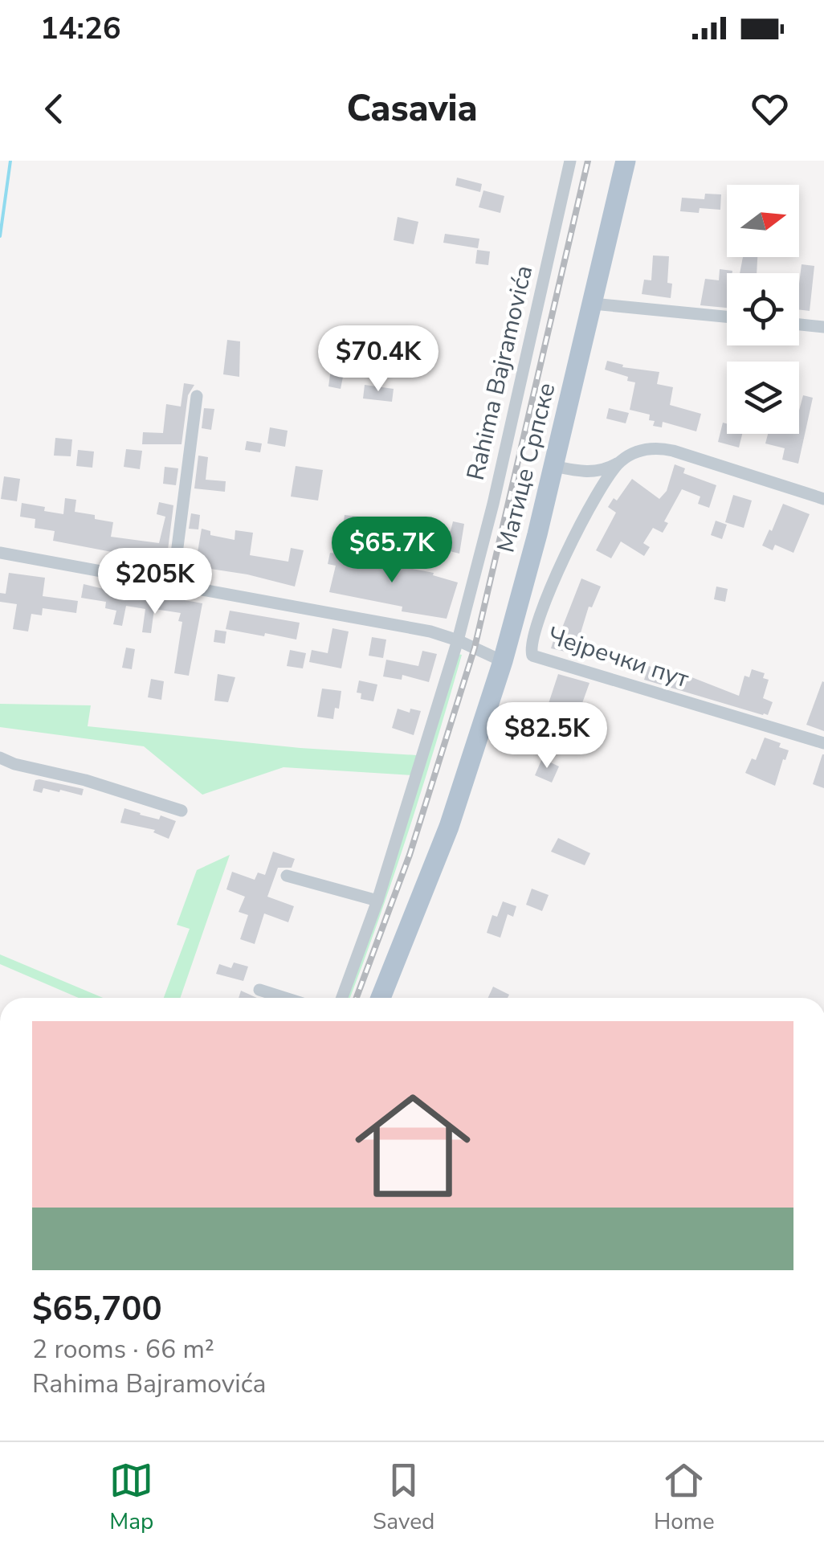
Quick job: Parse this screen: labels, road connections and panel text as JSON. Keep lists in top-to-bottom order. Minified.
{"streets":{"main road":["Матице Српске"],"street":["Rahima Bajramovića","Чејречки пут"]},"north":"right","page":{"status":"14:26","header":"Casavia","price":["$70.4K","$65.7K","$205K","$82.5K"],"list":[{"name":"$65,700","note":"2 rooms · 66 m² · Rahima Bajramovića"}],"tabs":["Map","Saved","Home"]}}
